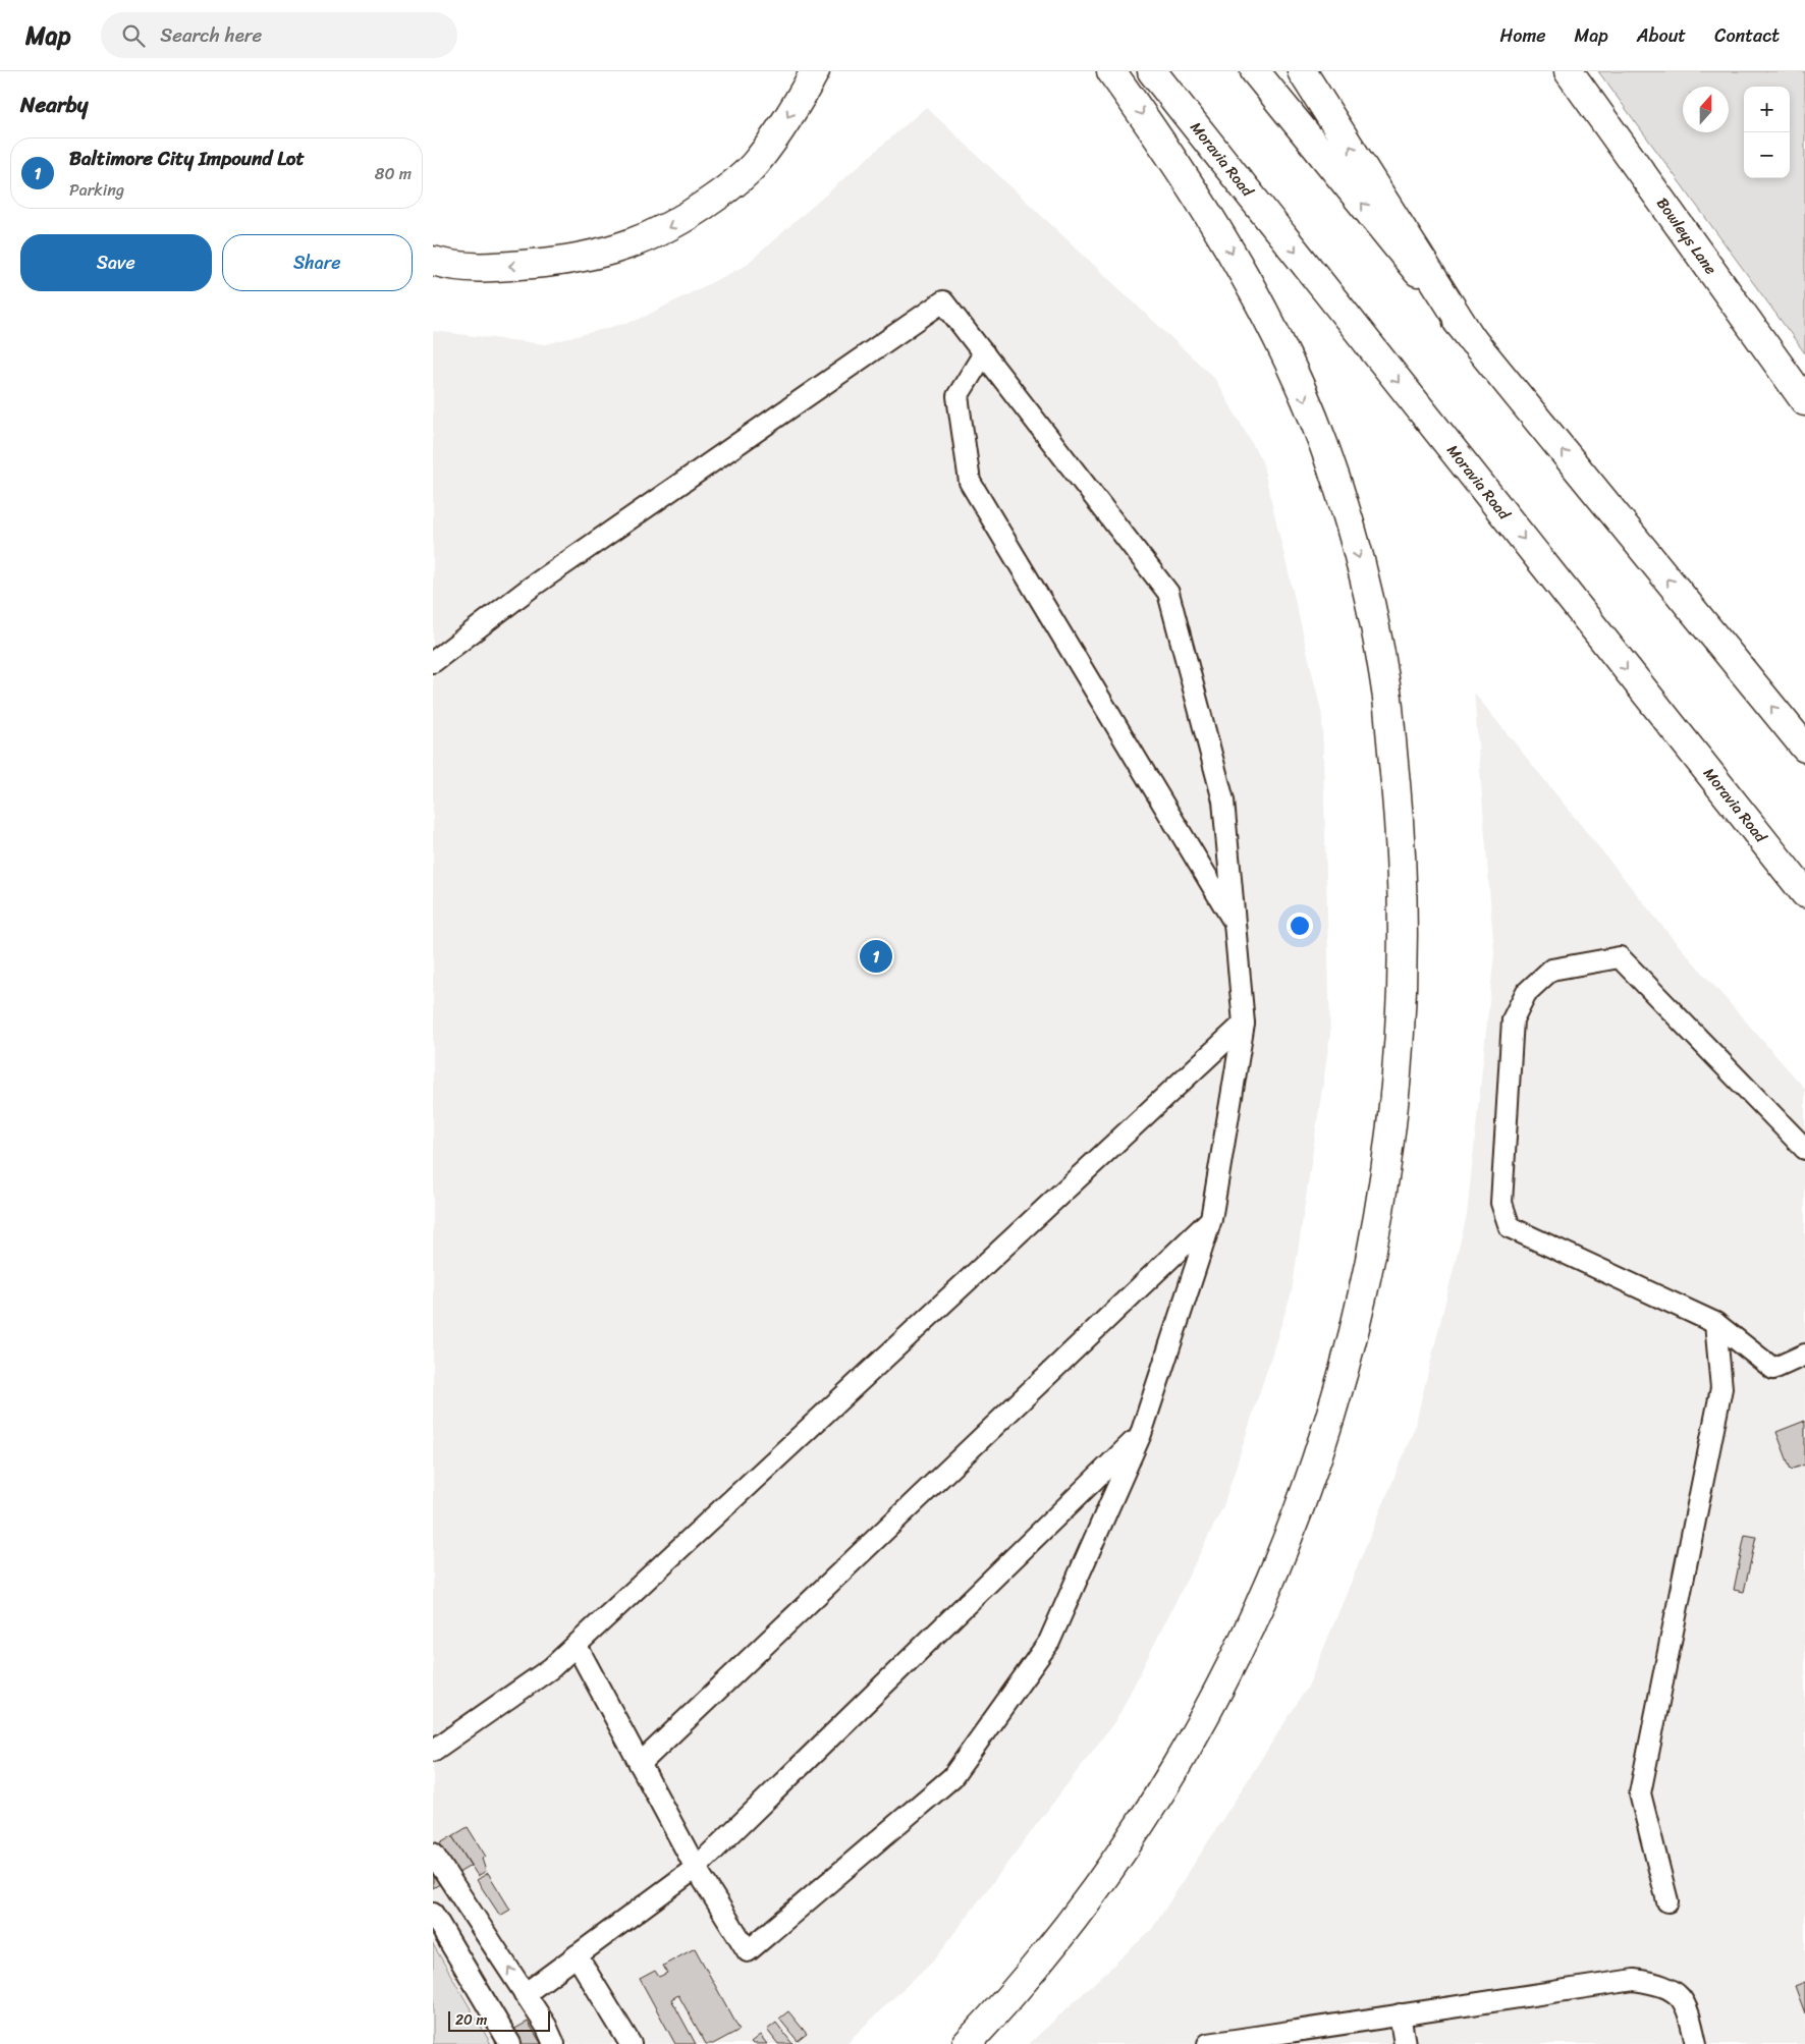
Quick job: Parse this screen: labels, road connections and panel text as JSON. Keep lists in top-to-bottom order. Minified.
{"streets":{"main road":["Moravia Road","Bowleys Lane"]},"scale_bar":"20 m","north":"top","page":{"header":"Map","search":"Search here","nav":["Home","Map","About","Contact"],"heading":"Nearby","map_buttons":["+","−"],"list":[{"mark":"1","name":"Baltimore City Impound Lot","note":"Parking","value":"80 m"}],"buttons":["Save","Share"],"pins":"1","scale":"20 m"}}
